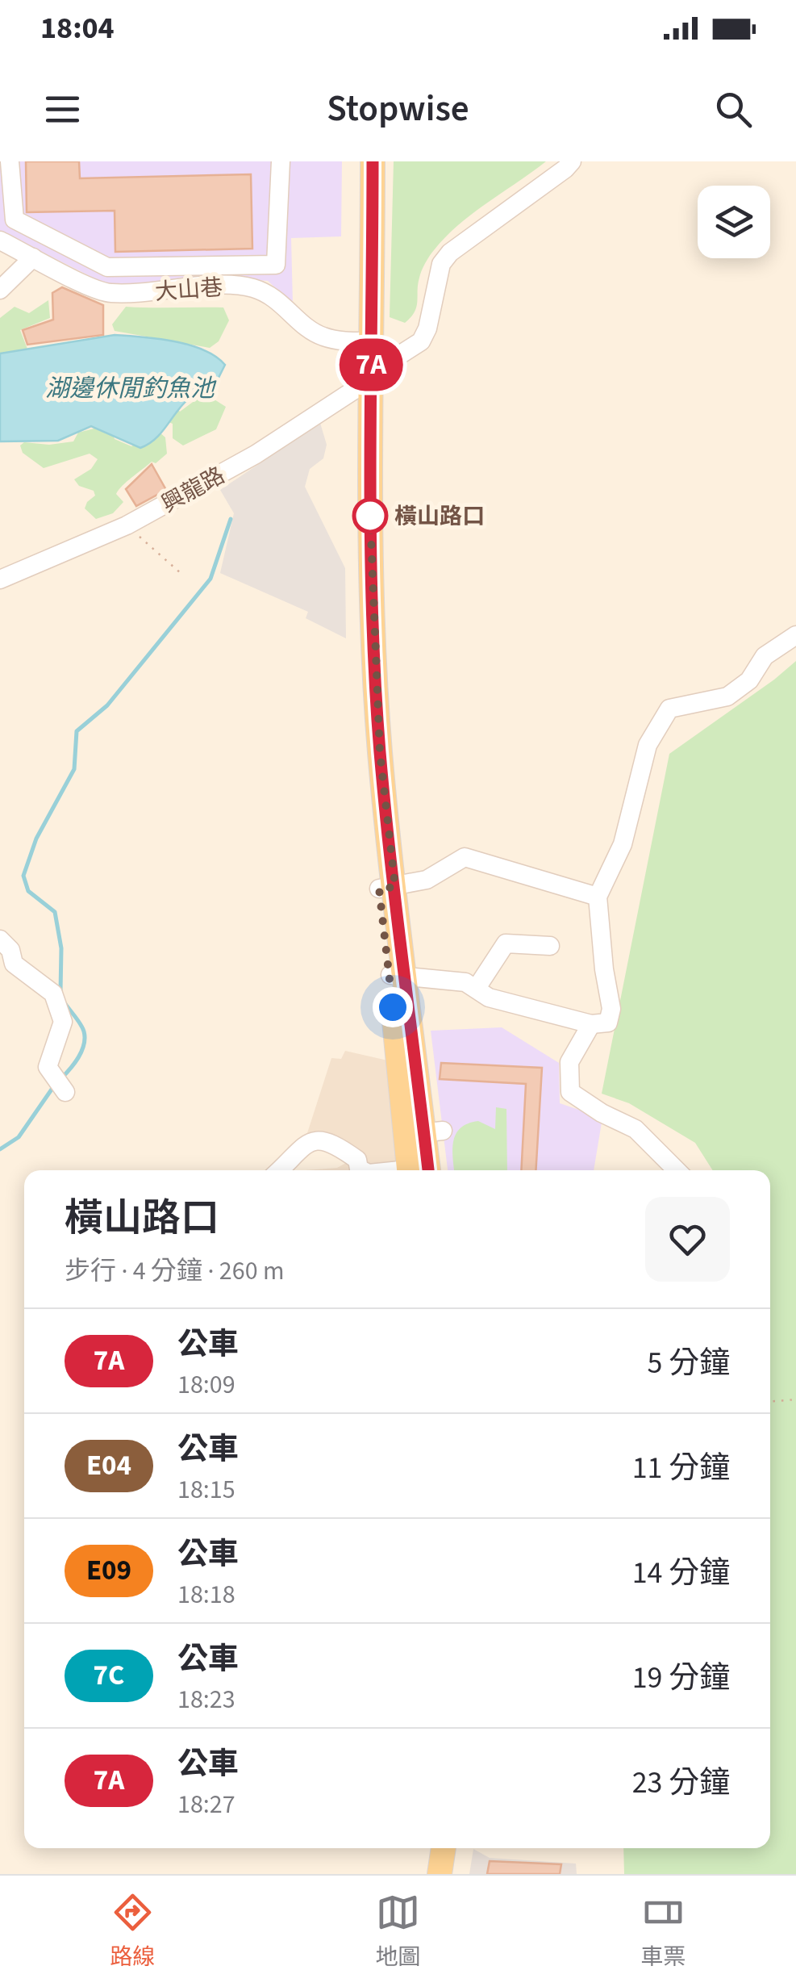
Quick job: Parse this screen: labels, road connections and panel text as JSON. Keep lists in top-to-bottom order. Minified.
{"streets":{"street":["大山巷","興龍路"]},"water":["湖邊休閒釣魚池"],"places":["橫山路口"],"lines":["bus line 7A"],"page":{"status":"18:04","header":"Stopwise","on_map":"7A","heading":["橫山路口","步行 · 4 分鐘 · 260 m"],"list":[{"mark":"7A","name":"公車","note":"18:09","value":"5 分鐘"},{"mark":"E04","name":"公車","note":"18:15","value":"11 分鐘"},{"mark":"E09","name":"公車","note":"18:18","value":"14 分鐘"},{"mark":"7C","name":"公車","note":"18:23","value":"19 分鐘"},{"mark":"7A","name":"公車","note":"18:27","value":"23 分鐘"}],"tabs":["路線","地圖","車票"]}}
